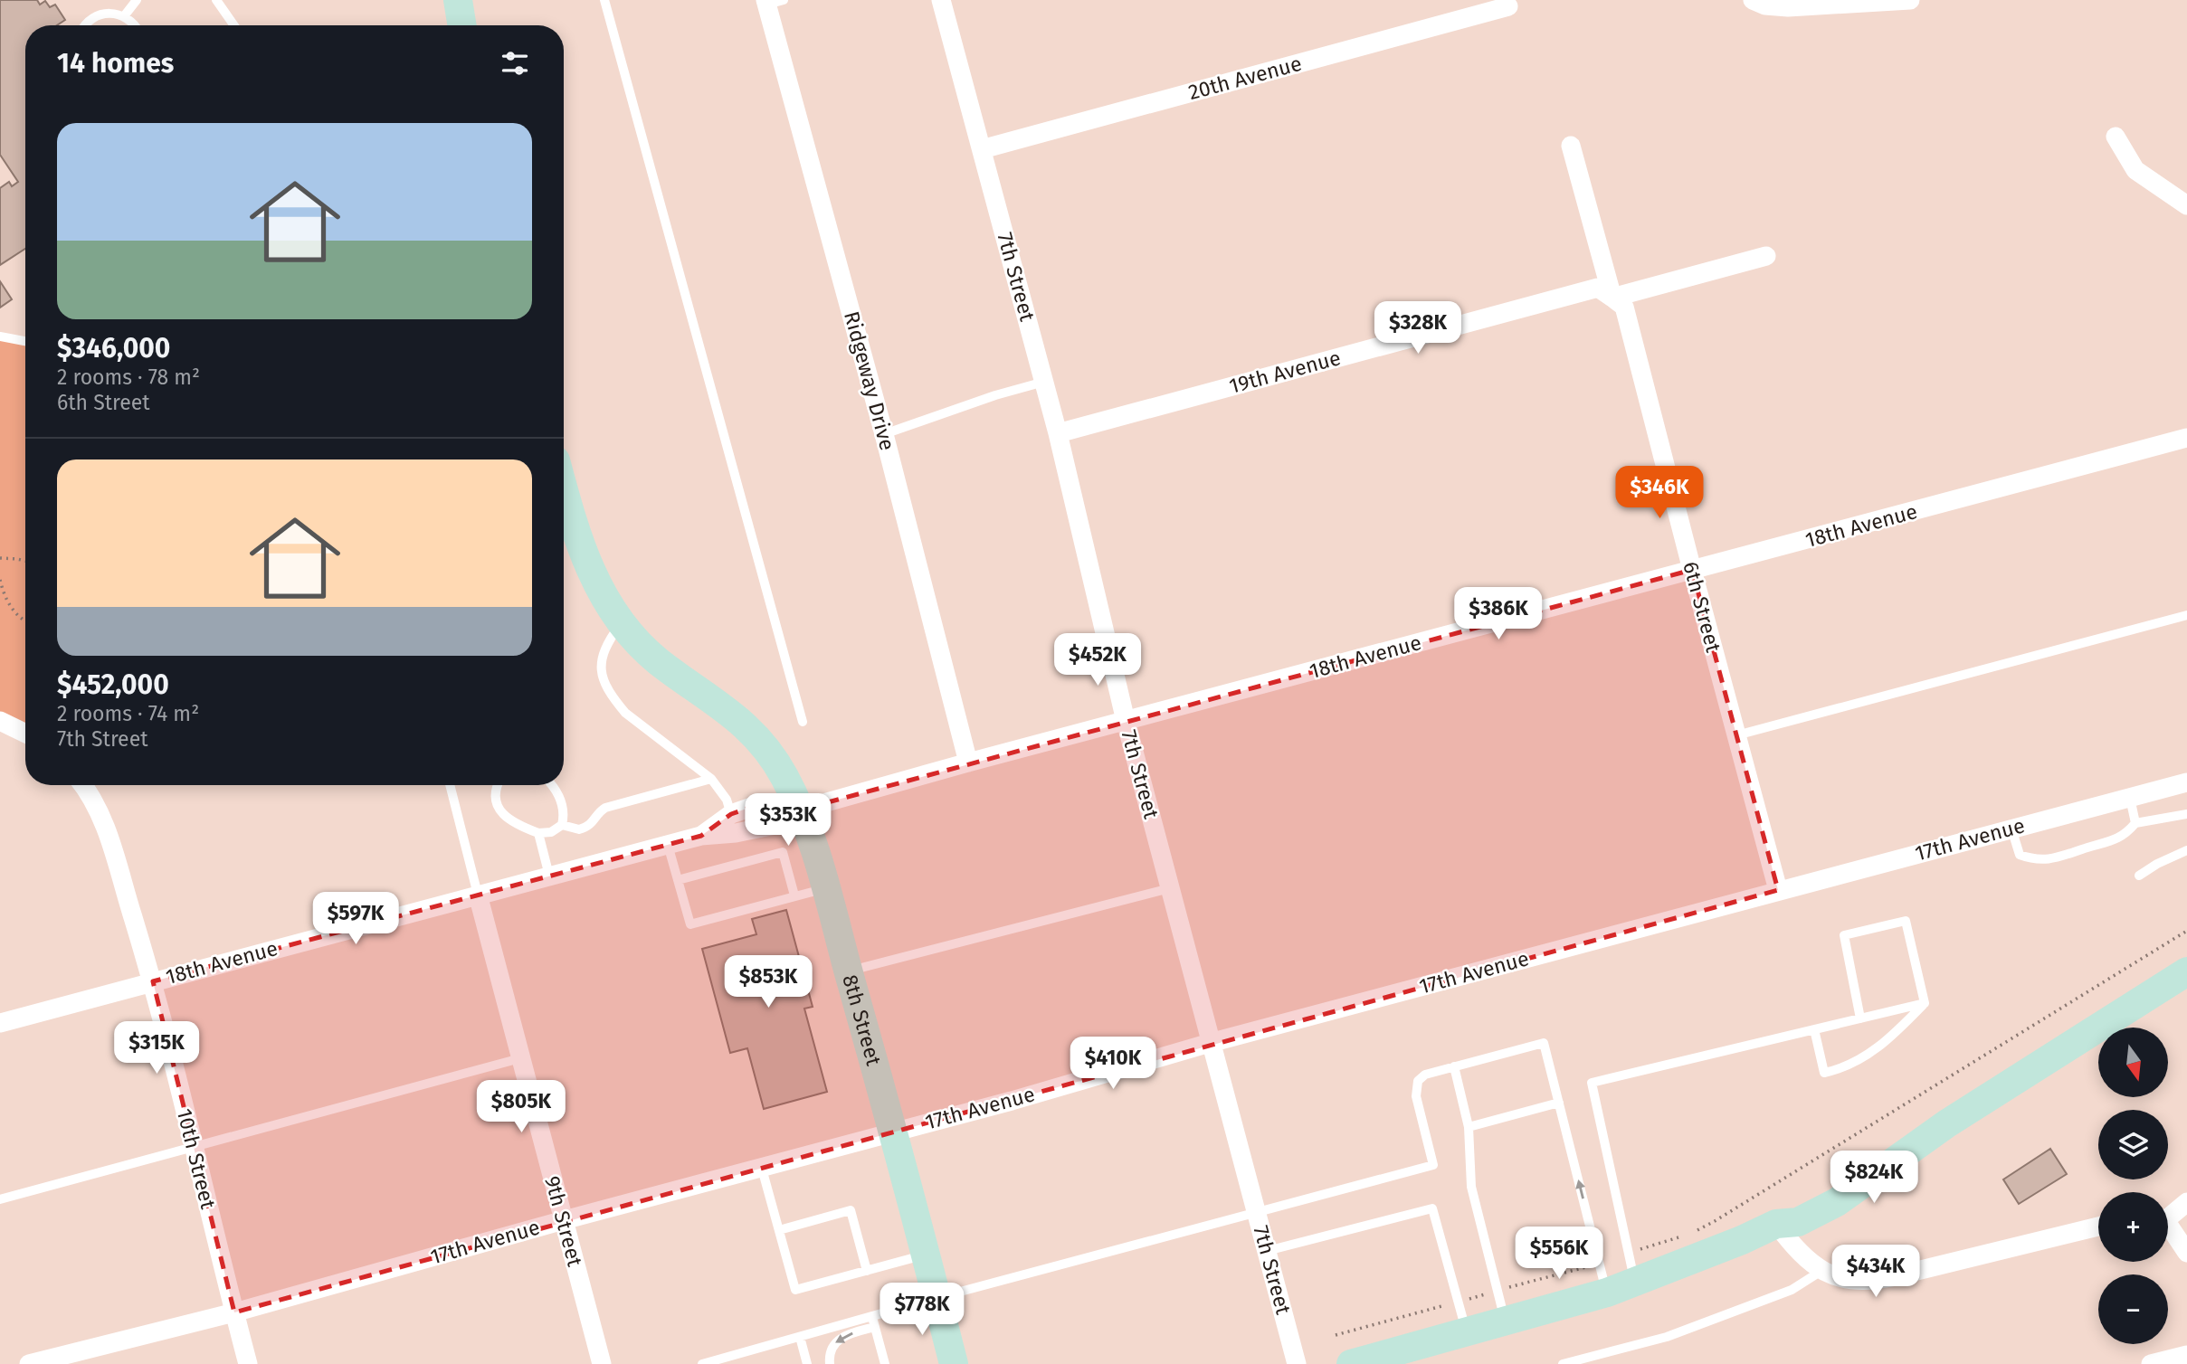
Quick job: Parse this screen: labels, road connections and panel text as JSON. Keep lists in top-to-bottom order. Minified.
{"streets":{"main road":["8th Street"],"street":["20th Avenue","7th Street","19th Avenue","Ridgeway Drive","18th Avenue","6th Street","17th Avenue","10th Street","9th Street"]},"crossings":[["20th Avenue","7th Street"],["7th Street","19th Avenue"],["7th Street","18th Avenue"],["7th Street","17th Avenue"],["19th Avenue","6th Street"],["Ridgeway Drive","18th Avenue"],["18th Avenue","6th Street"],["18th Avenue","8th Street"],["18th Avenue","10th Street"],["18th Avenue","9th Street"],["6th Street","17th Avenue"],["17th Avenue","8th Street"],["17th Avenue","10th Street"],["17th Avenue","9th Street"]],"north":"bottom","page":{"heading":"14 homes","list":[{"name":"$346,000","note":"2 rooms · 78 m² · 6th Street"},{"name":"$452,000","note":"2 rooms · 74 m² · 7th Street"}],"price":["$328K","$346K","$386K","$452K","$353K","$597K","$853K","$315K","$410K","$805K","$824K","$556K","$434K","$778K"],"map_buttons":["+","−"]}}
